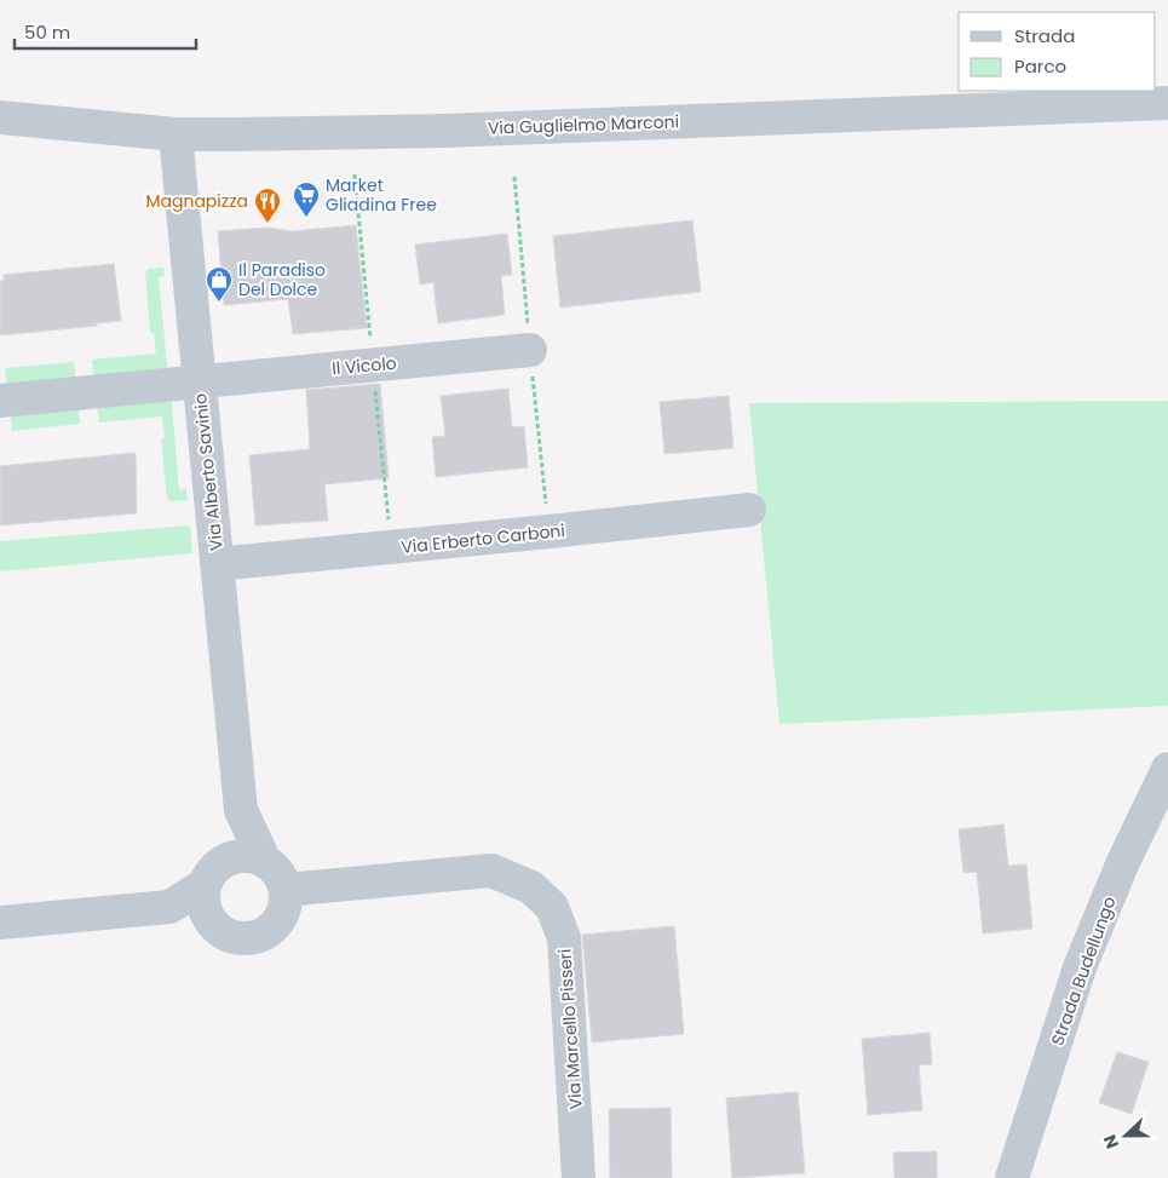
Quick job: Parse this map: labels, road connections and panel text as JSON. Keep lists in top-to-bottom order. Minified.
{"streets":{"street":["Via Guglielmo Marconi","Il Vicolo","Via Alberto Savinio","Via Erberto Carboni","Strada Budellungo","Via Marcello Pisseri"]},"crossings":[["Via Guglielmo Marconi","Via Alberto Savinio"],["Il Vicolo","Via Alberto Savinio"],["Via Alberto Savinio","Via Erberto Carboni"]],"places":{"supermarket":["Market Gliadina Free"],"restaurant":["Magnapizza"],"shop":["Il Paradiso Del Dolce"]},"legend":["Strada","Parco"],"scale_bar":"50 m","north":"left"}
